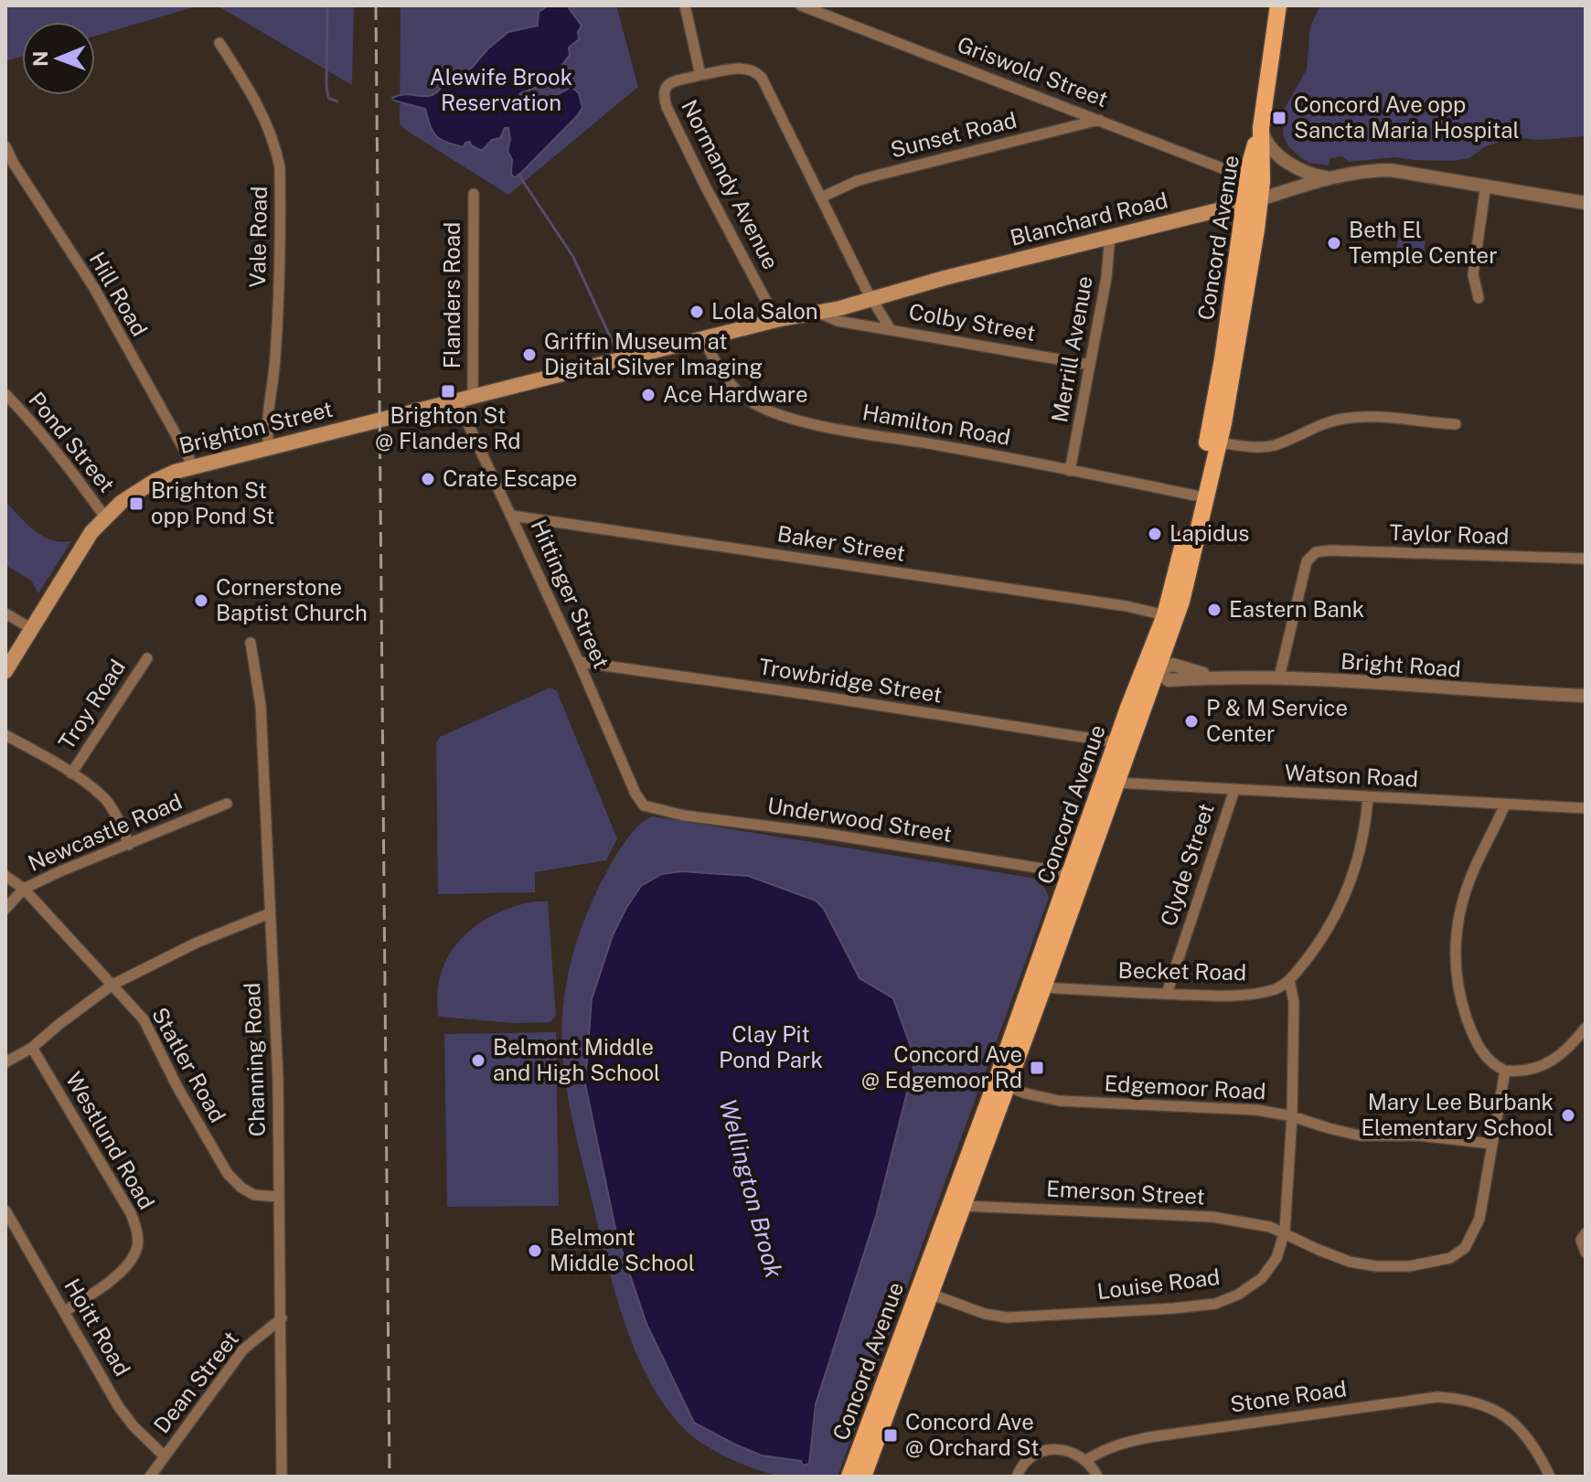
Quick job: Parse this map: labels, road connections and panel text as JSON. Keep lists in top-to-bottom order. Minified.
{"streets":{"main road":["Blanchard Road","Concord Avenue","Brighton Street"],"street":["Griswold Street","Sunset Road","Normandy Avenue","Vale Road","Hill Road","Flanders Road","Colby Street","Merrill Avenue","Hamilton Road","Pond Street","Taylor Road","Baker Street","Hittinger Street","Bright Road","Trowbridge Street","Troy Road","Watson Road","Underwood Street","Newcastle Road","Clyde Street","Becket Road","Channing Road","Statler Road","Edgemoor Road","Westlund Road","Emerson Street","Louise Road","Hoitt Road","Dean Street","Stone Road"]},"crossings":[["Griswold Street","Sunset Road"],["Griswold Street","Concord Avenue"],["Sunset Road","Colby Street"],["Normandy Avenue","Blanchard Road"],["Normandy Avenue","Colby Street"],["Blanchard Road","Concord Avenue"],["Blanchard Road","Colby Street"],["Blanchard Road","Merrill Avenue"],["Blanchard Road","Hamilton Road"],["Blanchard Road","Brighton Street"],["Vale Road","Brighton Street"],["Concord Avenue","Hamilton Road"],["Concord Avenue","Baker Street"],["Concord Avenue","Bright Road"],["Concord Avenue","Trowbridge Street"],["Concord Avenue","Watson Road"],["Concord Avenue","Underwood Street"],["Concord Avenue","Becket Road"],["Concord Avenue","Edgemoor Road"],["Concord Avenue","Emerson Street"],["Concord Avenue","Louise Road"],["Hill Road","Brighton Street"],["Flanders Road","Brighton Street"],["Colby Street","Merrill Avenue"],["Merrill Avenue","Hamilton Road"],["Brighton Street","Pond Street"],["Brighton Street","Hittinger Street"],["Taylor Road","Bright Road"],["Baker Street","Hittinger Street"],["Hittinger Street","Trowbridge Street"],["Hittinger Street","Underwood Street"],["Watson Road","Clyde Street"],["Watson Road","Becket Road"],["Newcastle Road","Statler Road"],["Clyde Street","Becket Road"],["Becket Road","Louise Road"],["Channing Road","Statler Road"],["Channing Road","Dean Street"],["Edgemoor Road","Emerson Street"],["Edgemoor Road","Louise Road"],["Westlund Road","Hoitt Road"],["Emerson Street","Louise Road"],["Hoitt Road","Dean Street"]],"water":["Wellington Brook"],"parks":["Alewife Brook Reservation","Clay Pit Pond Park"],"places":{"transit":["Concord Ave opp Sancta Maria Hospital","Brighton St @ Flanders Rd","Brighton St opp Pond St","Concord Ave @ Edgemoor Rd","Concord Ave @ Orchard St"],"other":["Beth El Temple Center","Lola Salon","Griffin Museum at Digital Silver Imaging","Ace Hardware","Crate Escape","Lapidus","Cornerstone Baptist Church","Eastern Bank","P & M Service Center","Belmont Middle and High School","Mary Lee Burbank Elementary School","Belmont Middle School"]},"north":"left"}
